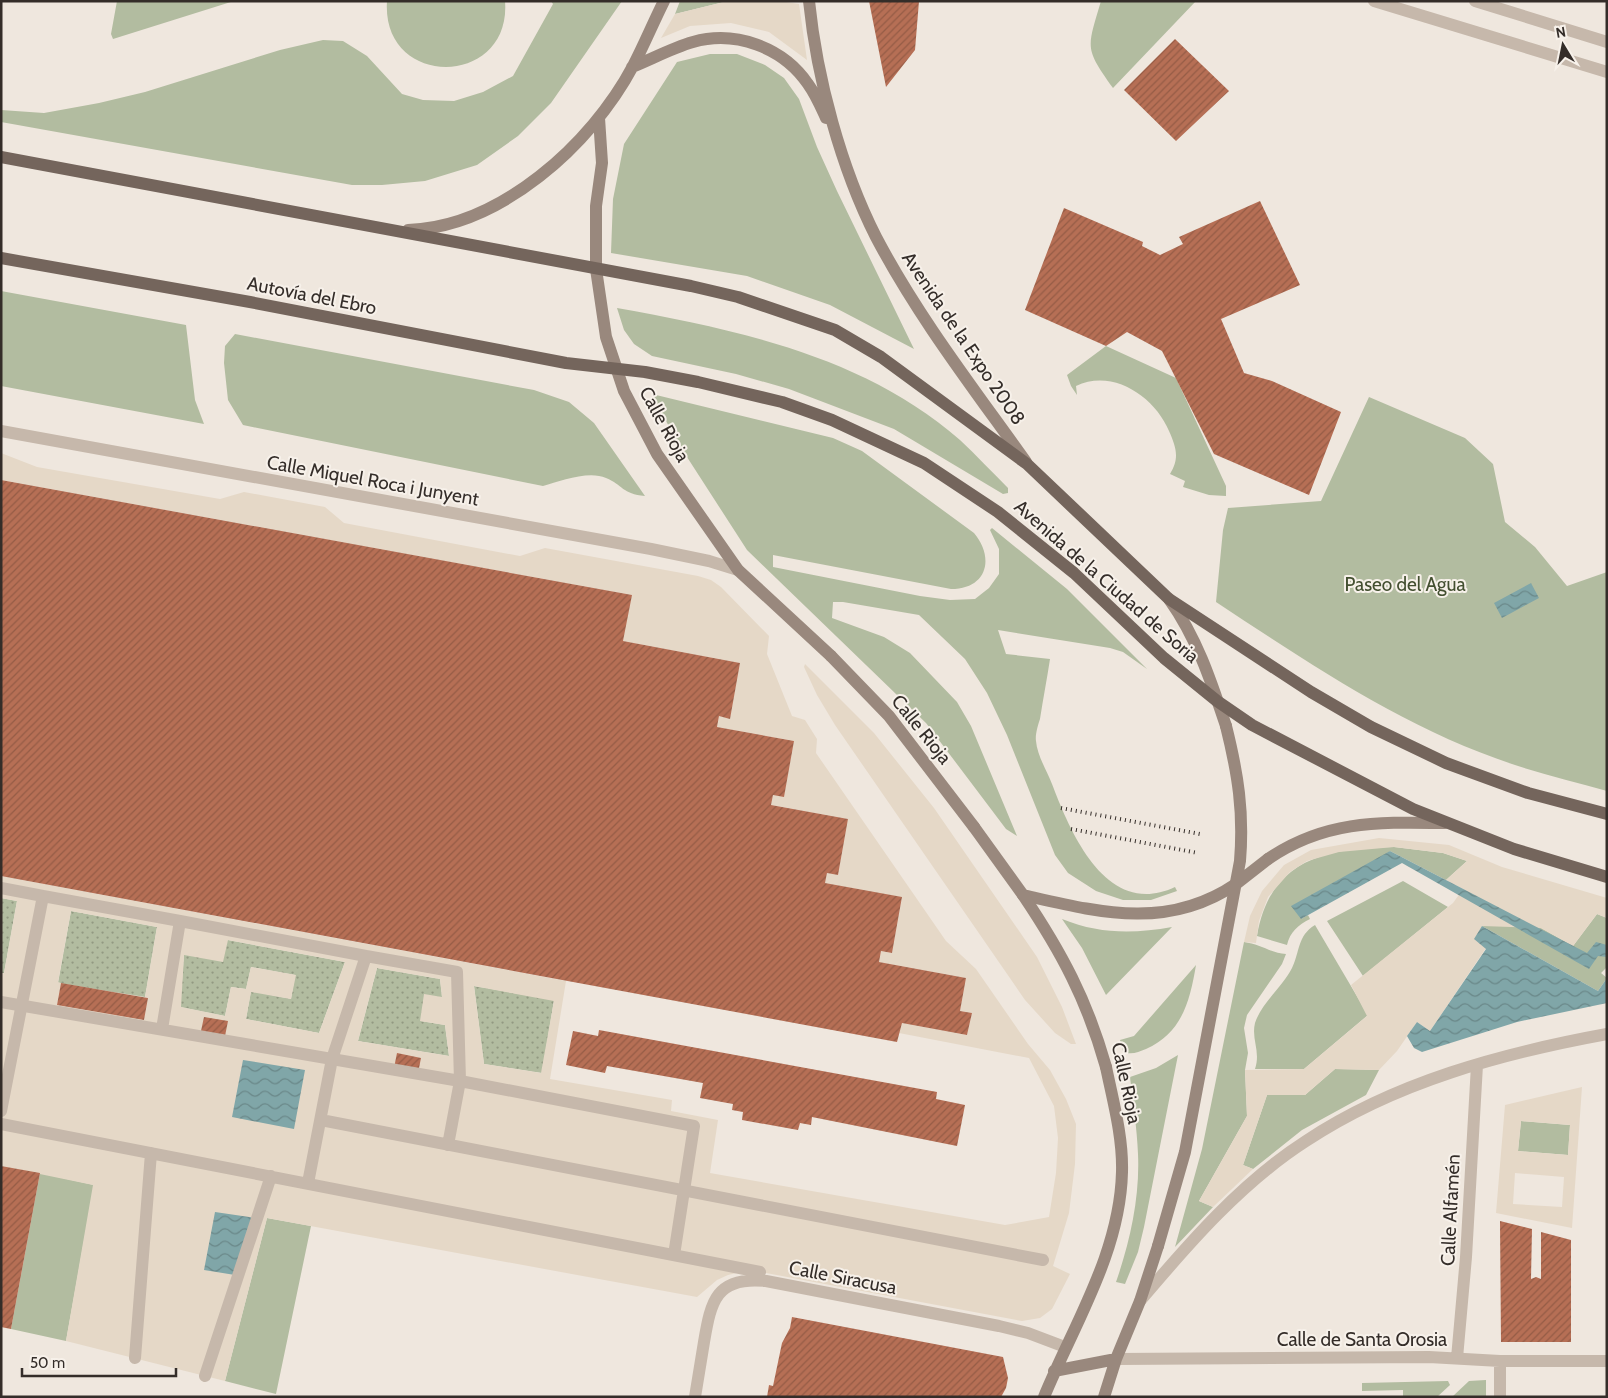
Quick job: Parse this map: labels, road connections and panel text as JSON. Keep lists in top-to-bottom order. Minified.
{"streets":{"main road":["Autovía del Ebro","Avenida de la Expo 2008","Calle Rioja","Avenida de la Ciudad de Soria"],"street":["Calle Miquel Roca i Junyent","Calle Alfamén","Calle Siracusa","Calle de Santa Orosia"]},"crossings":[["Autovía del Ebro","Calle Rioja"],["Autovía del Ebro","Avenida de la Ciudad de Soria"],["Avenida de la Expo 2008","Avenida de la Ciudad de Soria"],["Calle Rioja","Calle Miquel Roca i Junyent"],["Calle Rioja","Avenida de la Ciudad de Soria"],["Calle Rioja","Calle Siracusa"],["Calle Alfamén","Calle de Santa Orosia"]],"parks":["Paseo del Agua"],"scale_bar":"50 m","north":"top"}
